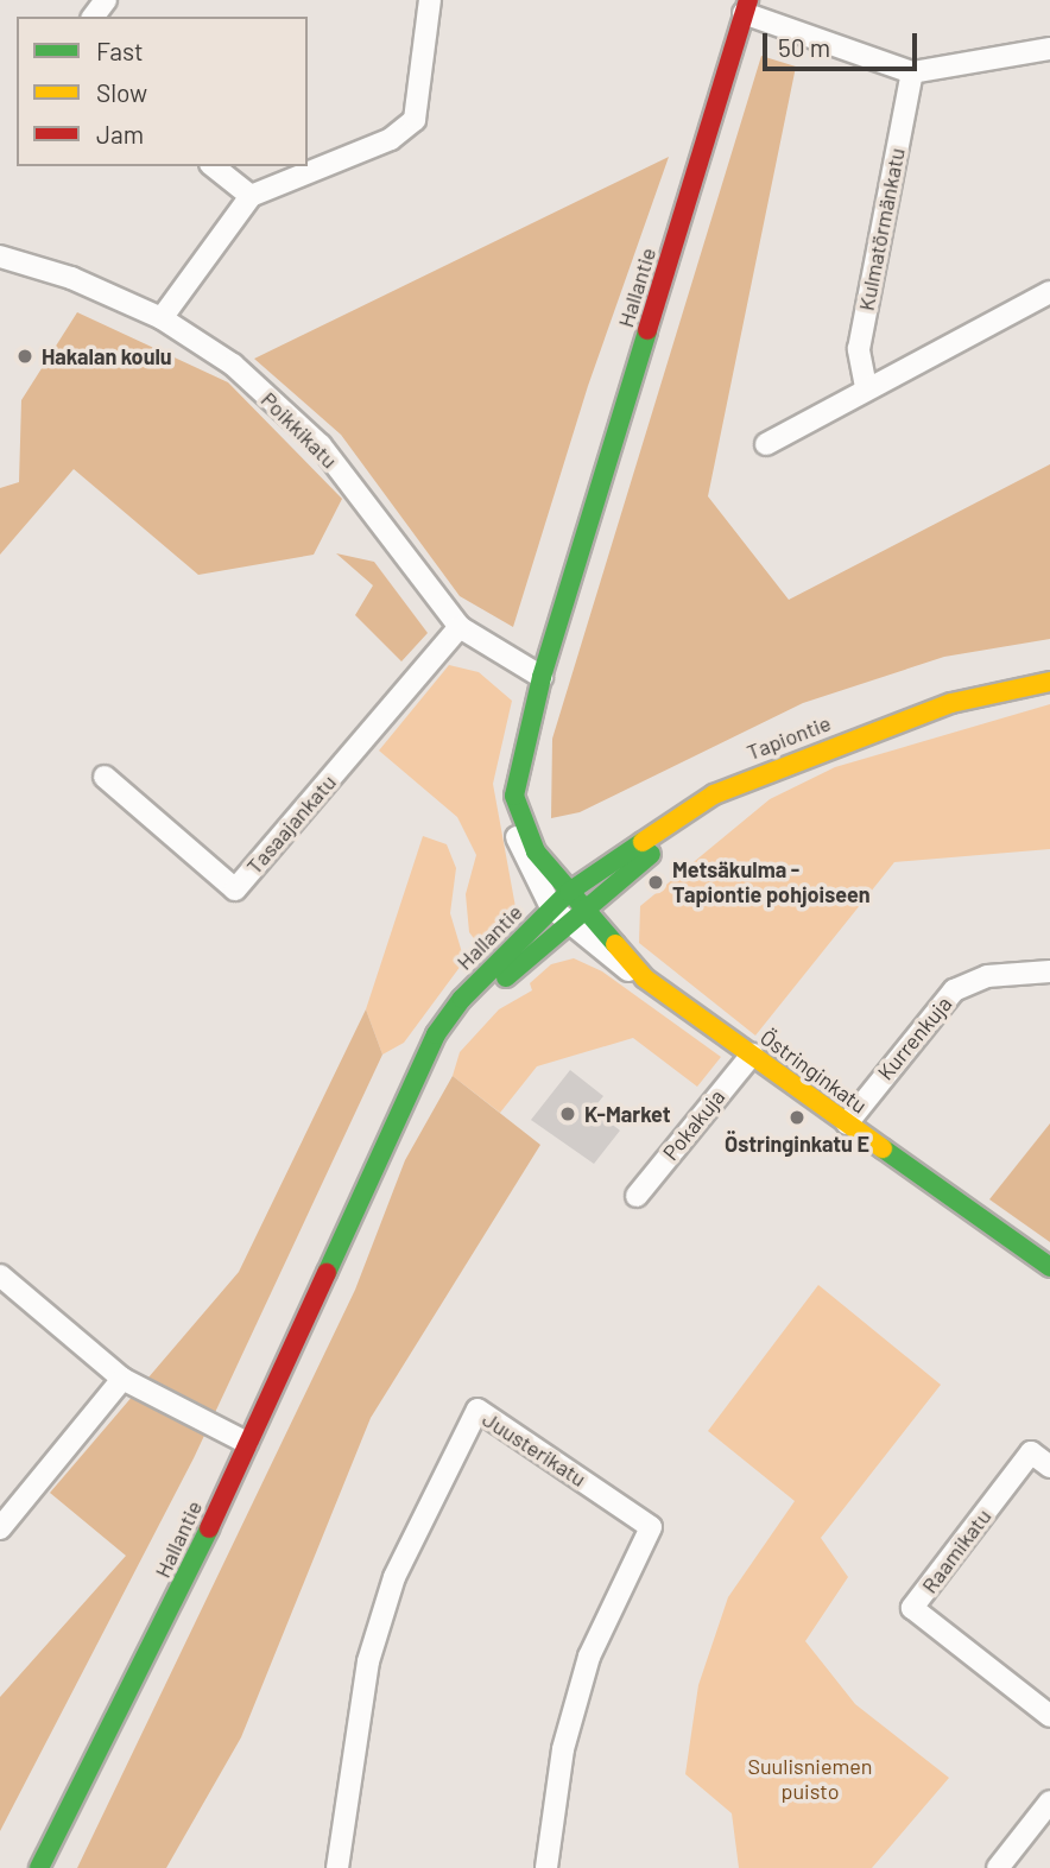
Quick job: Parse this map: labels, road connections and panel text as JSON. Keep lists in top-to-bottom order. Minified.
{"streets":{"street":["Kulmatörmänkatu","Hallantie","Poikkikatu","Tapiontie","Tasaajankatu","Kurrenkuja","Östringinkatu","Pokakuja","Juusterikatu","Raamikatu"]},"crossings":[["Hallantie","Poikkikatu"],["Hallantie","Tapiontie"],["Hallantie","Östringinkatu"],["Poikkikatu","Tasaajankatu"],["Tapiontie","Östringinkatu"],["Kurrenkuja","Östringinkatu"],["Östringinkatu","Pokakuja"]],"parks":["Suulisniemen puisto"],"places":["Hakalan koulu","Metsäkulma - Tapiontie pohjoiseen","K-Market","Östringinkatu E"],"legend":["Fast","Slow","Jam"],"scale_bar":"50 m"}
